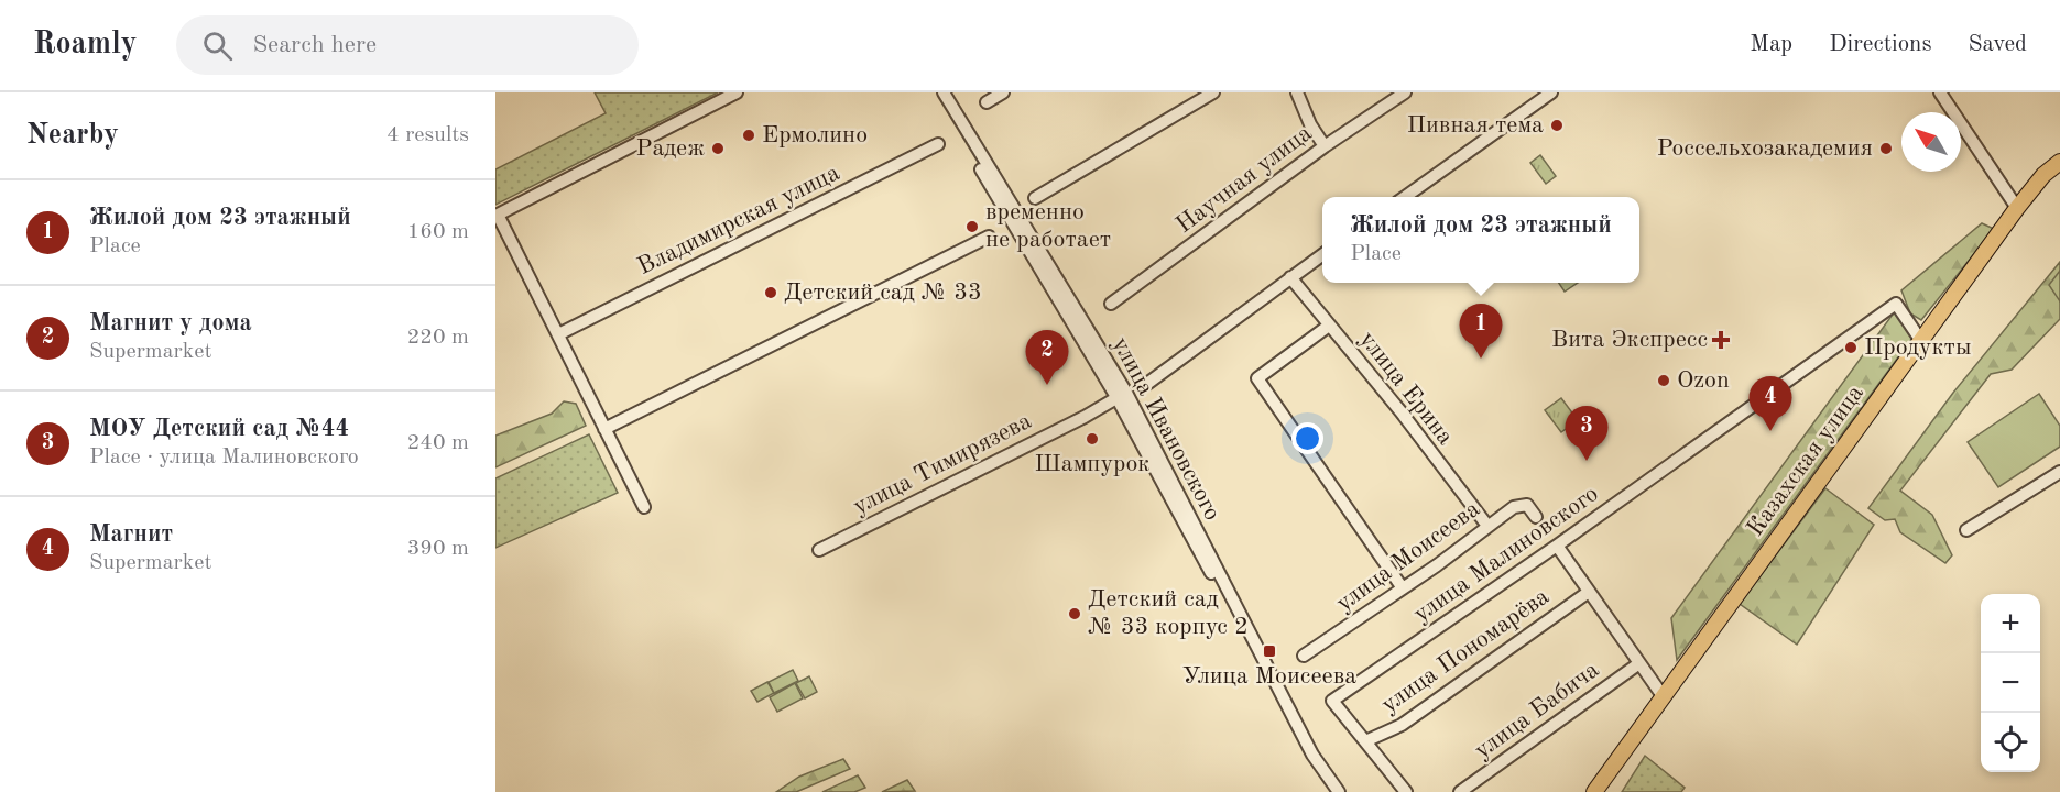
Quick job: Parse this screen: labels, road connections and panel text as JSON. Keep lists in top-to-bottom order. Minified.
{"streets":{"main road":["Казахская улица"],"street":["Научная улица","Владимирская улица","улица Ерина","улица Ивановского","улица Тимирязева","улица Малиновского","улица Моисеева","улица Пономарёва","улица Бабича"]},"crossings":[["улица Ерина","улица Моисеева"],["улица Ивановского","улица Тимирязева"],["Казахская улица","улица Малиновского"],["улица Малиновского","улица Пономарёва"]],"places":{"other":["Пивная тема","Ермолино","Радеж","Россельхозакадемия","временно не работает","Детский сад № 33","Продукты","Ozon","Шампурок","Детский сад № 33 корпус 2"],"health":["Вита Экспресс"],"transit":["Улица Моисеева"]},"north":"top left","page":{"header":"Roamly","search":"Search here","nav":["Map","Directions","Saved"],"heading":["Nearby","4 results"],"list":[{"mark":"1","name":"Жилой дом 23 этажный","note":"Place","value":"160 m"},{"mark":"2","name":"Магнит у дома","note":"Supermarket","value":"220 m"},{"mark":"3","name":"МОУ Детский сад №44","note":"Place · улица Малиновского","value":"240 m"},{"mark":"4","name":"Магнит","note":"Supermarket","value":"390 m"}],"popup":["Жилой дом 23 этажный","Place"],"pins":["1","2","4","3"],"map_buttons":["+","−"]}}
